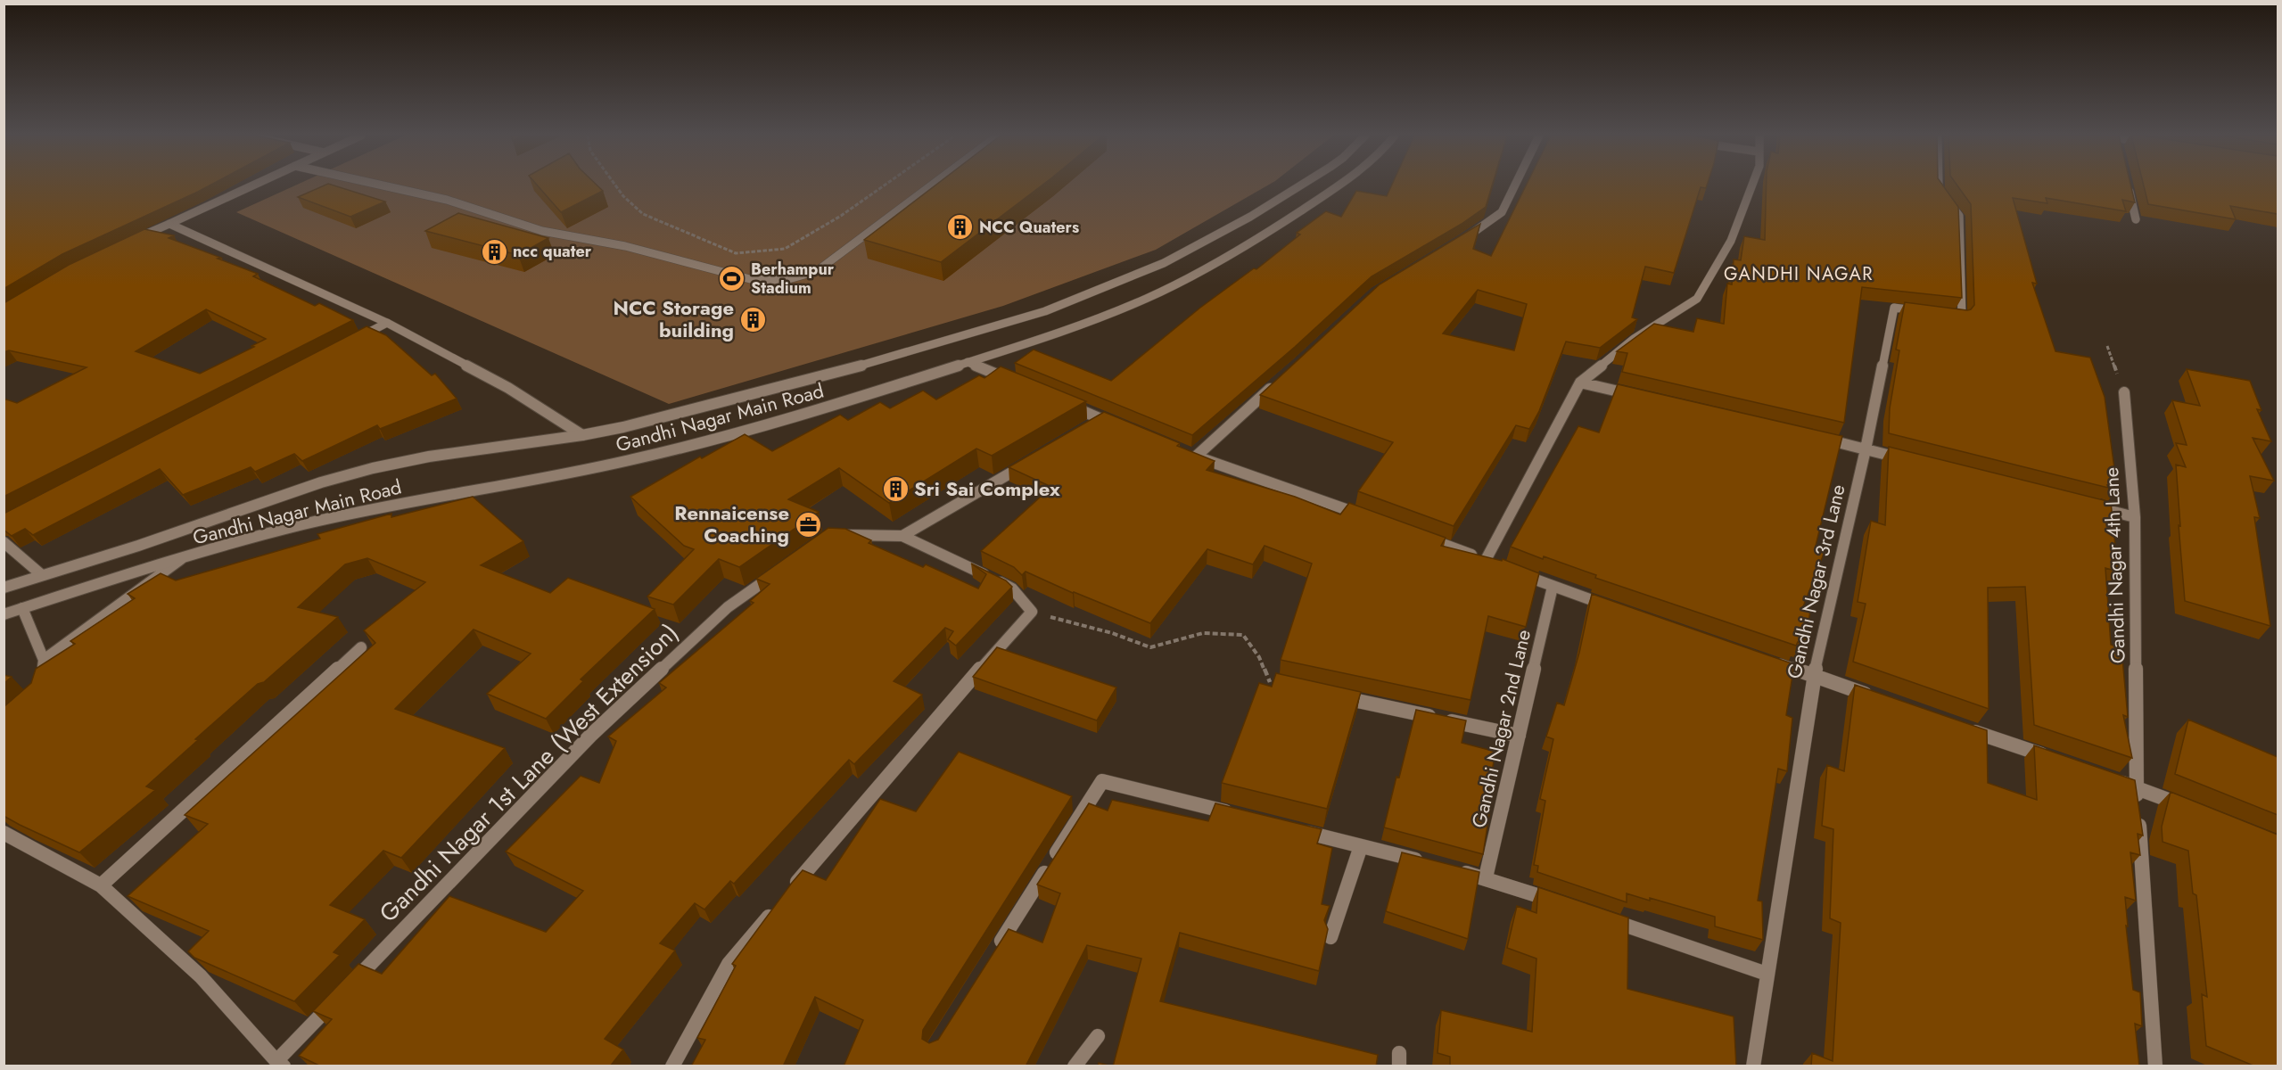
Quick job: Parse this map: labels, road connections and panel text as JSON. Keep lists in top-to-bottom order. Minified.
{"streets":{"street":["Gandhi Nagar Main Road","Gandhi Nagar 4th Lane","Gandhi Nagar 3rd Lane","Gandhi Nagar 2nd Lane","Gandhi Nagar 1st Lane (West Extension)"]},"districts":["GANDHI NAGAR"],"places":{"building":["NCC Quaters","ncc quater","NCC Storage building","Sri Sai Complex"],"sports":["Berhampur Stadium"],"office":["Rennaicense Coaching"]}}
